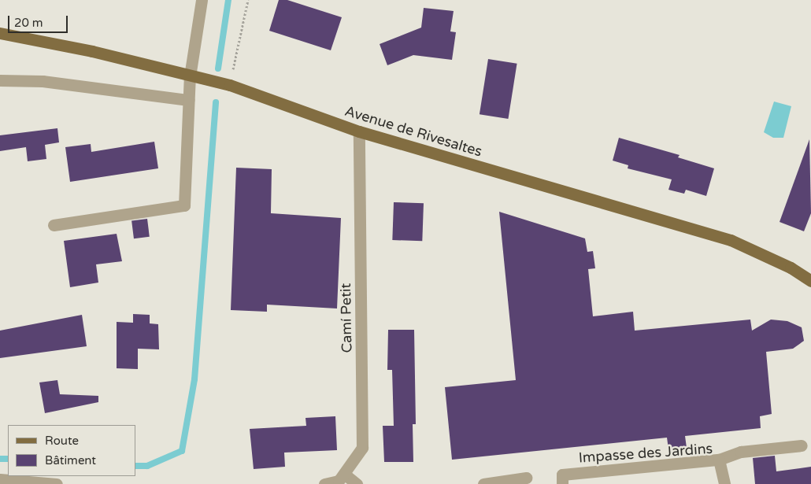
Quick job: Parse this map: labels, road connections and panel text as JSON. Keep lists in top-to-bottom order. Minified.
{"streets":{"main road":["Avenue de Rivesaltes"],"street":["Camí Petit","Impasse des Jardins"]},"crossings":[["Avenue de Rivesaltes","Camí Petit"]],"legend":["Route","Bâtiment"],"scale_bar":"20 m"}
